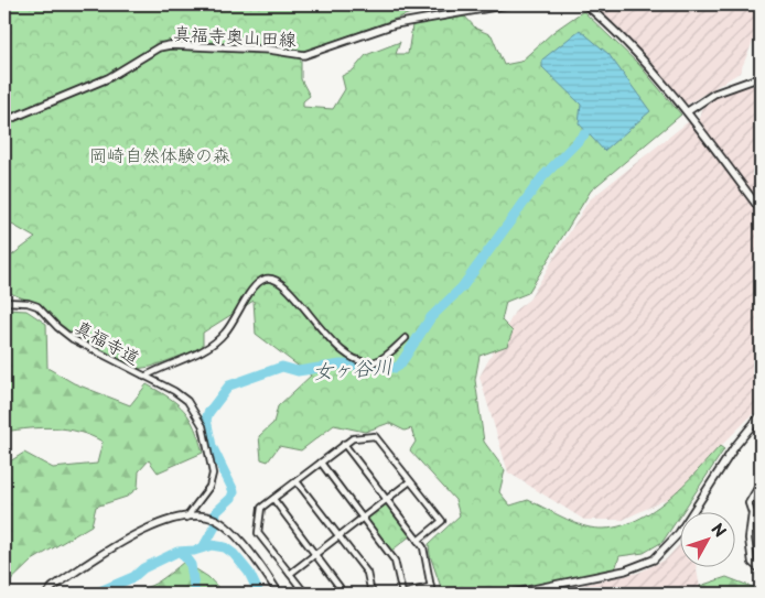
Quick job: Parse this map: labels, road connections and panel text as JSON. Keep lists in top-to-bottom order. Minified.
{"streets":{"street":["真福寺奥山田線","真福寺道"]},"water":["女ヶ谷川"],"parks":["岡崎自然体験の森"],"north":"top right"}
